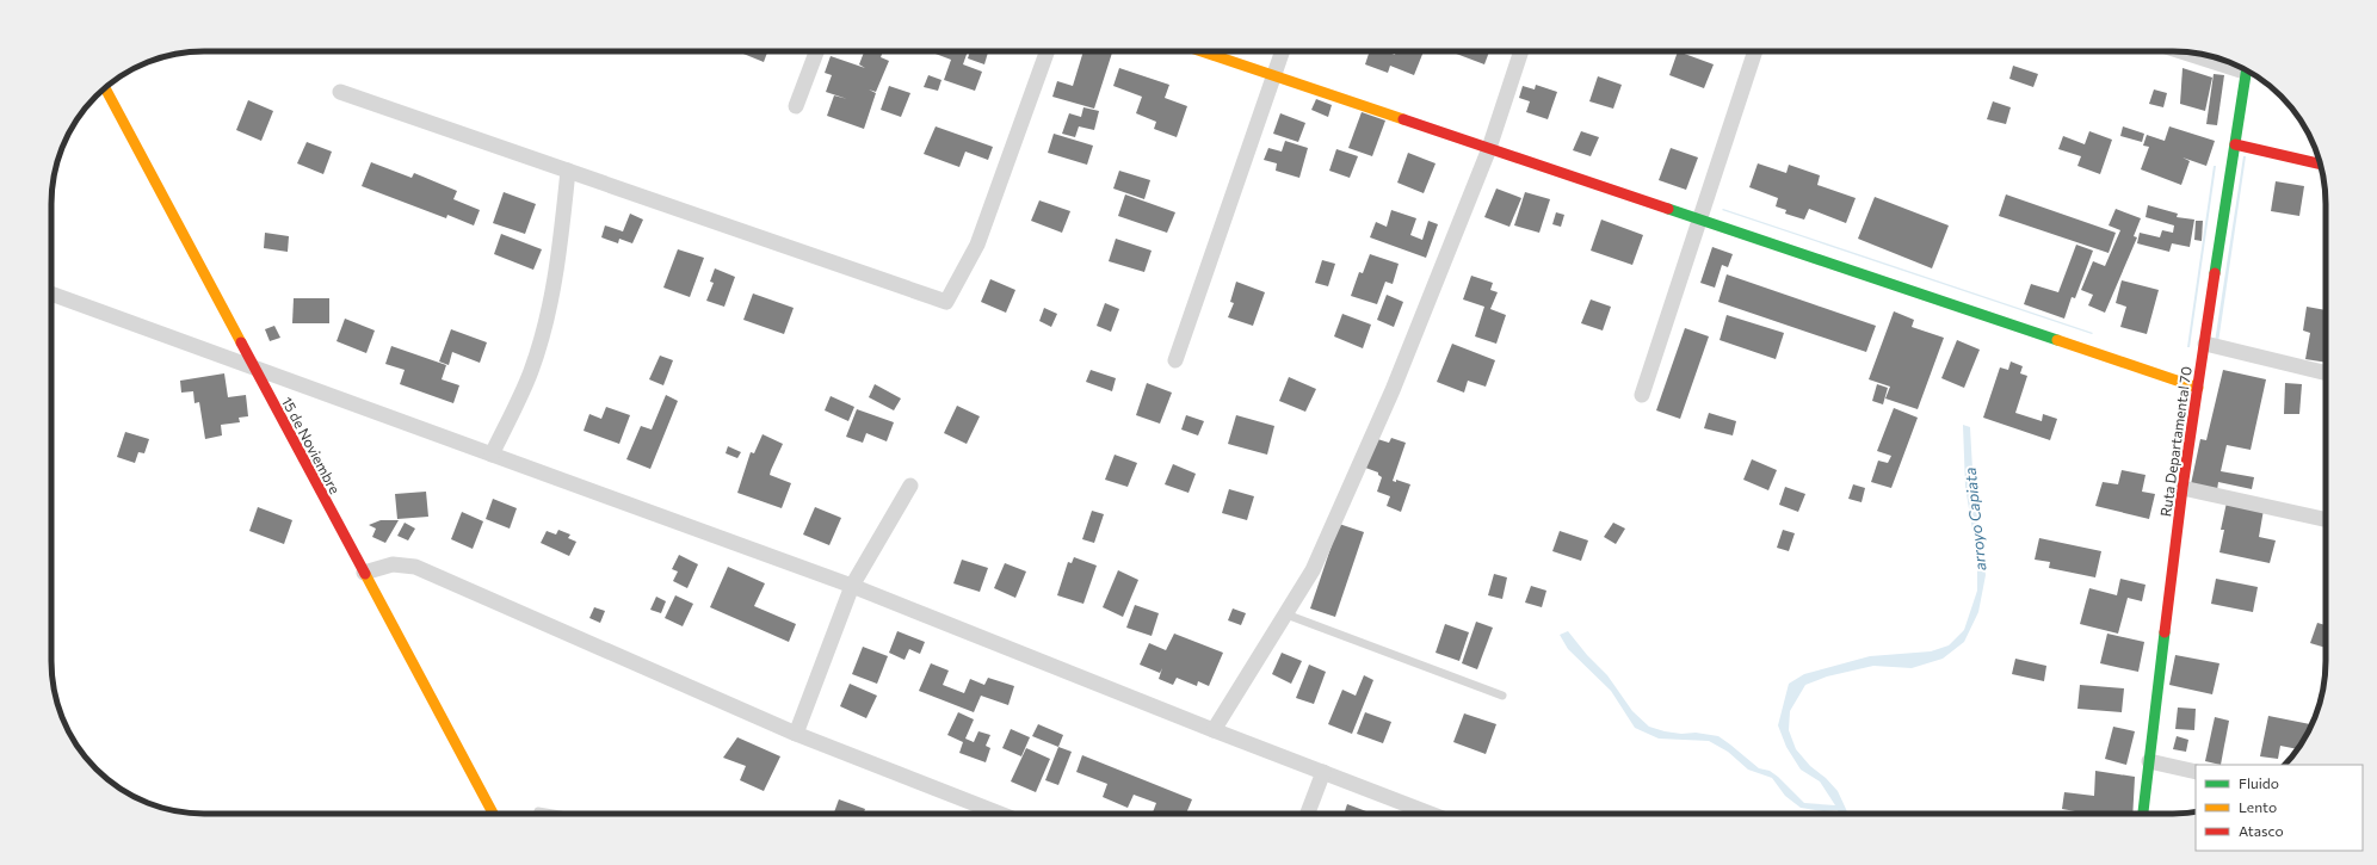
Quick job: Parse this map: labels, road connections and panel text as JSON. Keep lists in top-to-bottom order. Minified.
{"streets":{"street":["Ruta Departamental 70","15 de Noviembre"]},"water":["arroyo Capiata"],"legend":["Fluido","Lento","Atasco"]}
